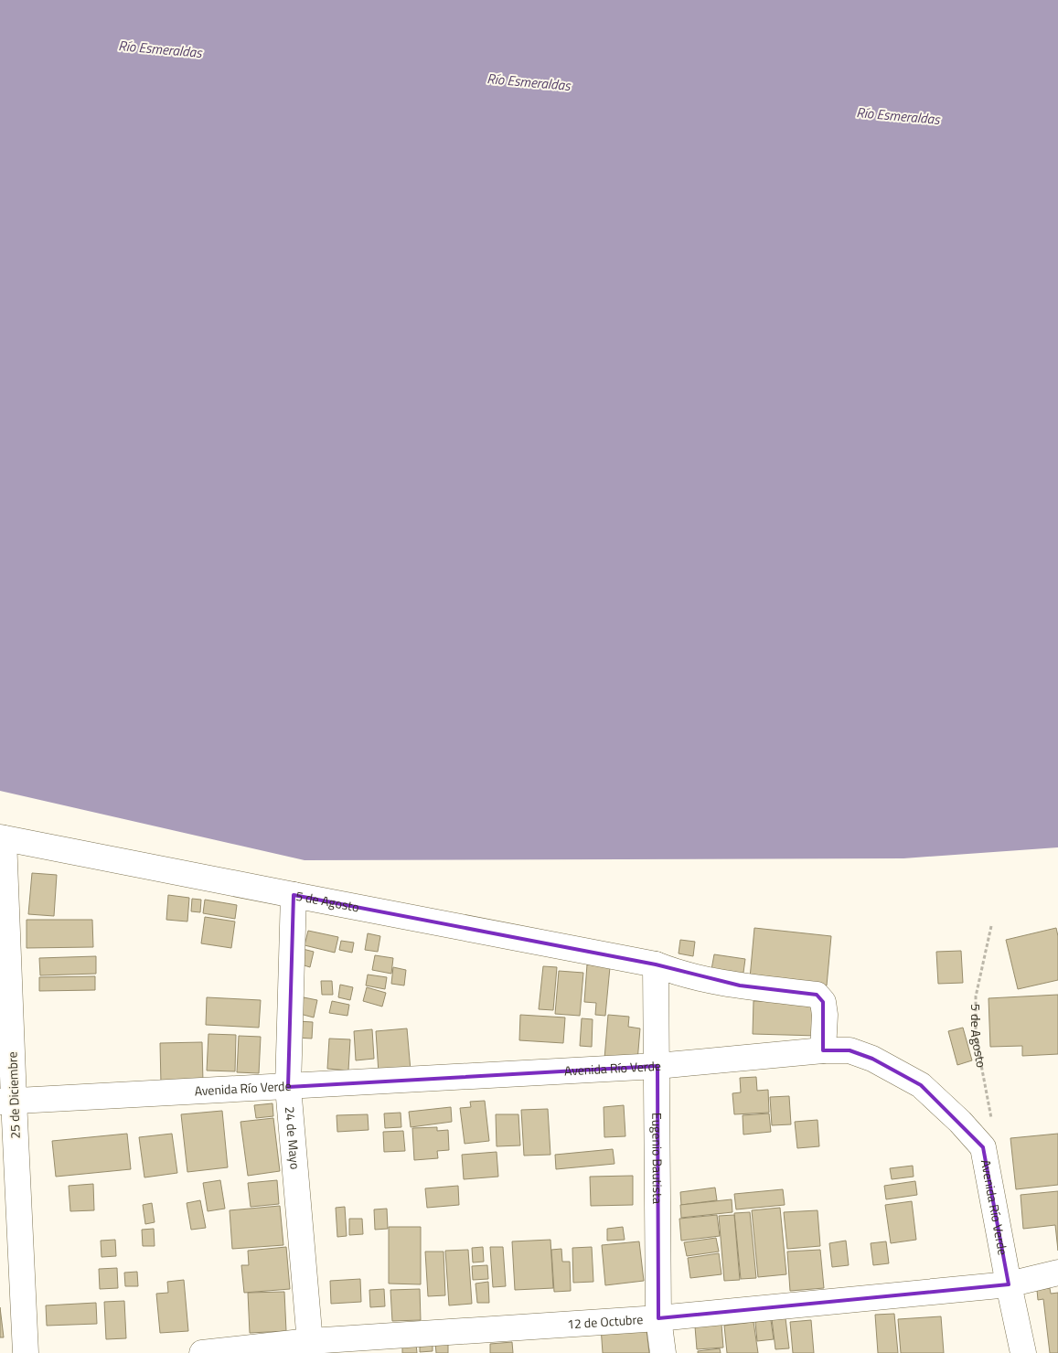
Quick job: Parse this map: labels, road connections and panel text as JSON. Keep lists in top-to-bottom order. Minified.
{"streets":{"street":["5 de Agosto","Avenida Río Verde","25 de Diciembre","24 de Mayo","Eugenio Bautista","12 de Octubre"]},"crossings":[["5 de Agosto","Avenida Río Verde"],["5 de Agosto","25 de Diciembre"],["5 de Agosto","24 de Mayo"],["5 de Agosto","Eugenio Bautista"],["Avenida Río Verde","25 de Diciembre"],["Avenida Río Verde","24 de Mayo"],["Avenida Río Verde","Eugenio Bautista"],["Avenida Río Verde","12 de Octubre"],["24 de Mayo","12 de Octubre"],["Eugenio Bautista","12 de Octubre"]],"water":["Río Esmeraldas"]}
